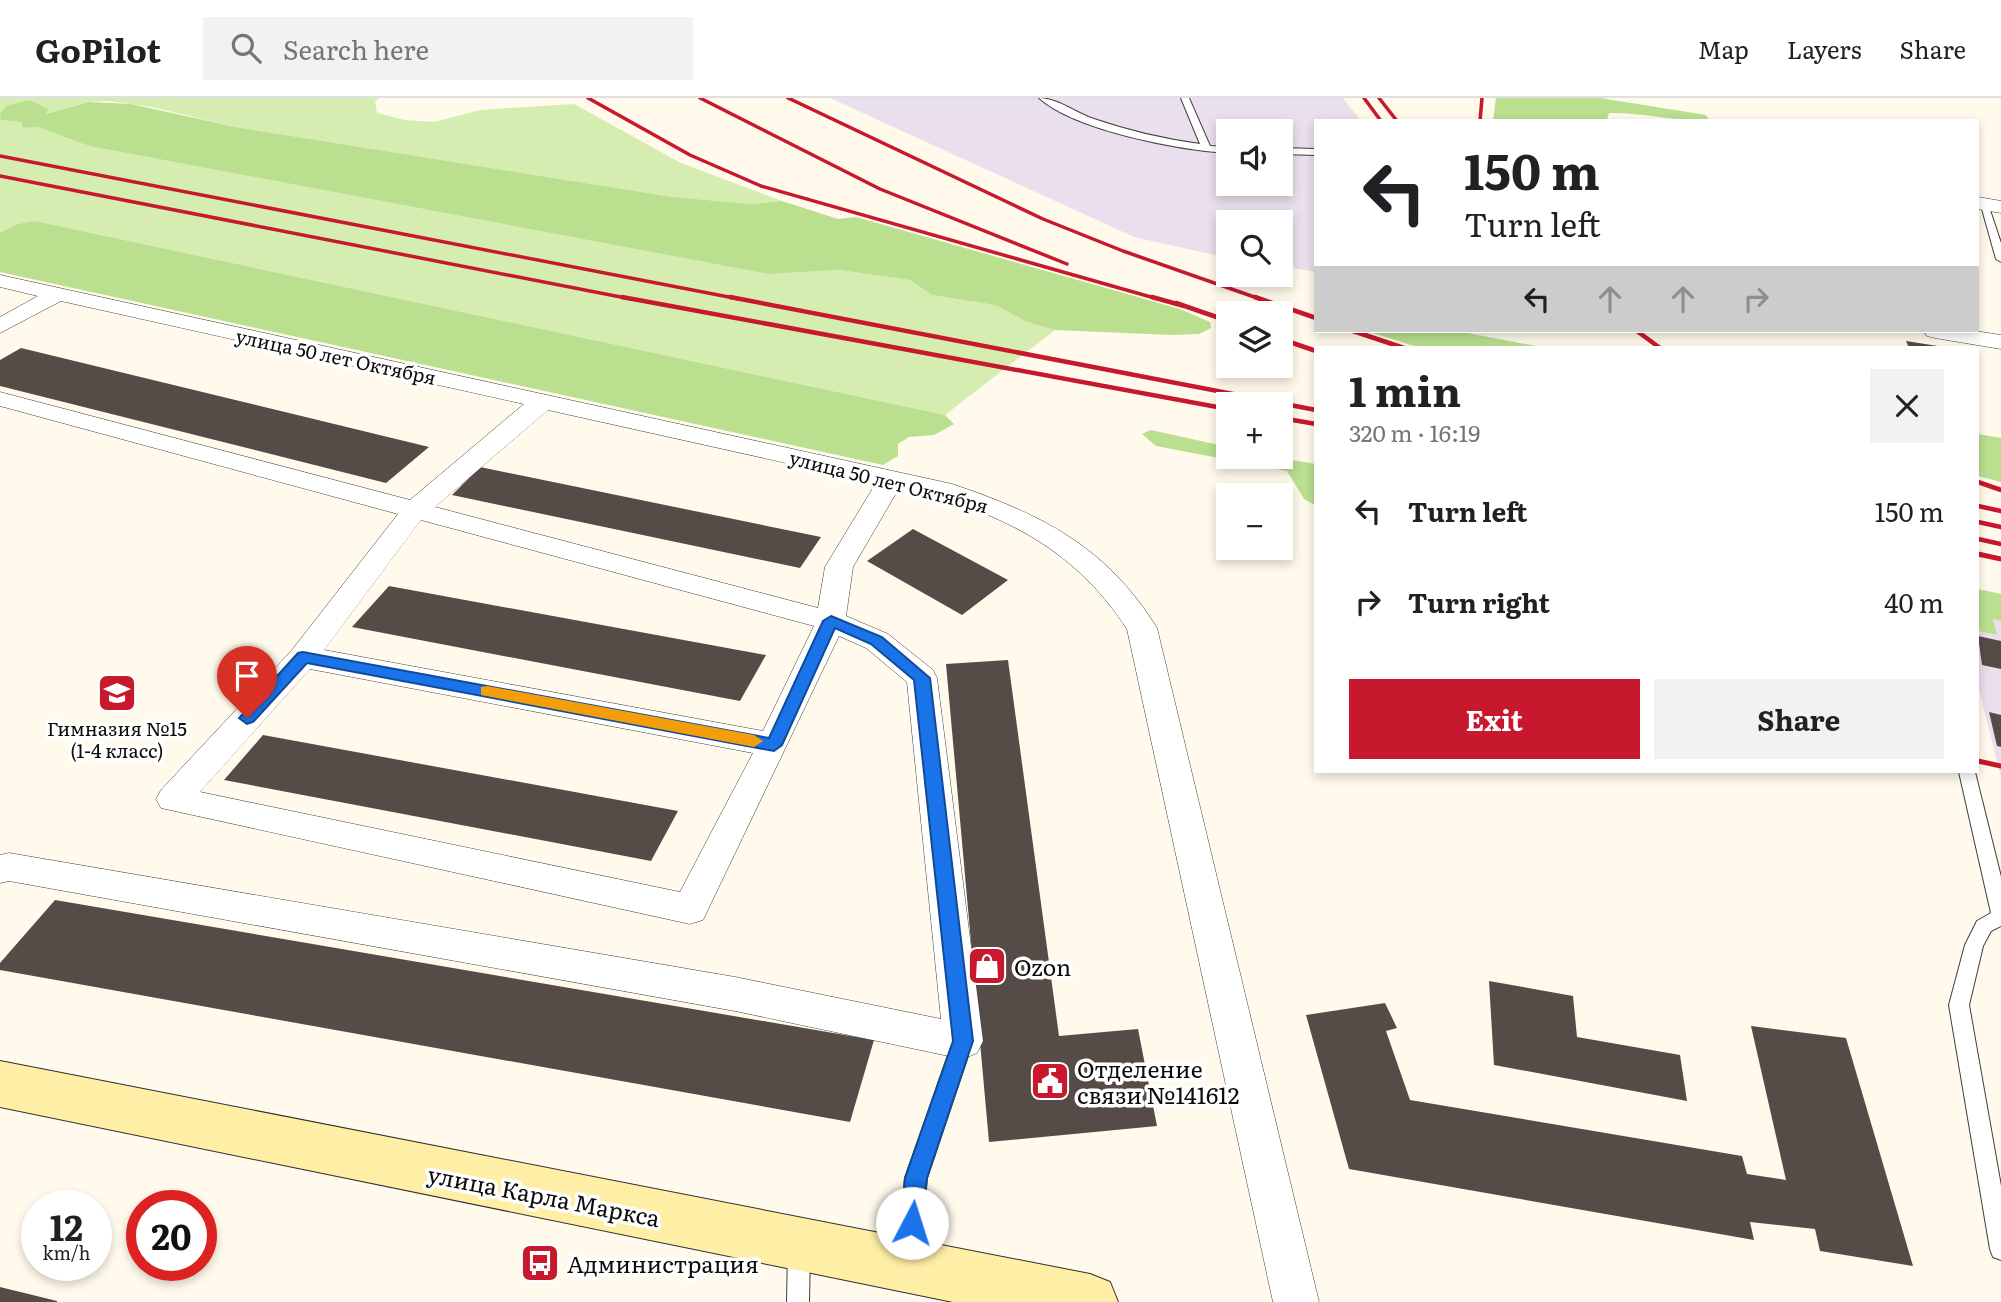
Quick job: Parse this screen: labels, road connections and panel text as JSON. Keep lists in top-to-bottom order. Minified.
{"streets":{"street":["улица 50 лет Октября","улица Карла Маркса"]},"places":{"school or university":["Гимназия №15 (1-4 класс)"],"shop":["Ozon"],"public building":["Отделение связи №141612"],"bus stop":["Администрация"]},"page":{"header":"GoPilot","search":"Search here","nav":["Map","Layers","Share"],"map_buttons":["+","−"],"turn":["150 m","Turn left"],"heading":["1 min","320 m · 16:19"],"list":[{"name":"Turn left","value":"150 m"},{"name":"Turn right","value":"40 m"}],"buttons":["Exit","Share"],"speed":"12 km/h","limit":"20"}}
